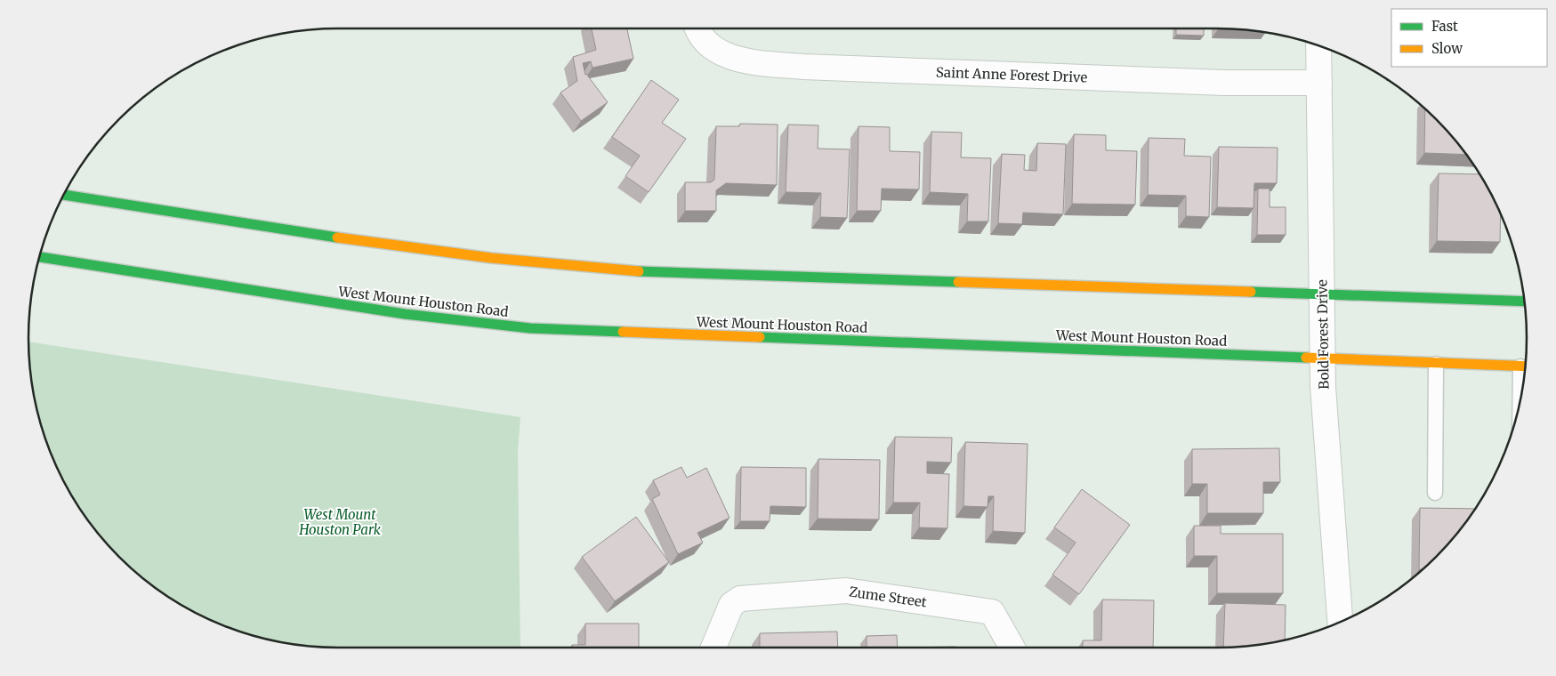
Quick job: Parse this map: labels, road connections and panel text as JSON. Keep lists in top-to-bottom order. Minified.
{"streets":{"main road":["West Mount Houston Road"],"street":["Saint Anne Forest Drive","Bold Forest Drive","Zume Street"]},"crossings":[["Saint Anne Forest Drive","Bold Forest Drive"],["West Mount Houston Road","Bold Forest Drive"]],"parks":["West Mount Houston Park"],"legend":["Fast","Slow"]}
